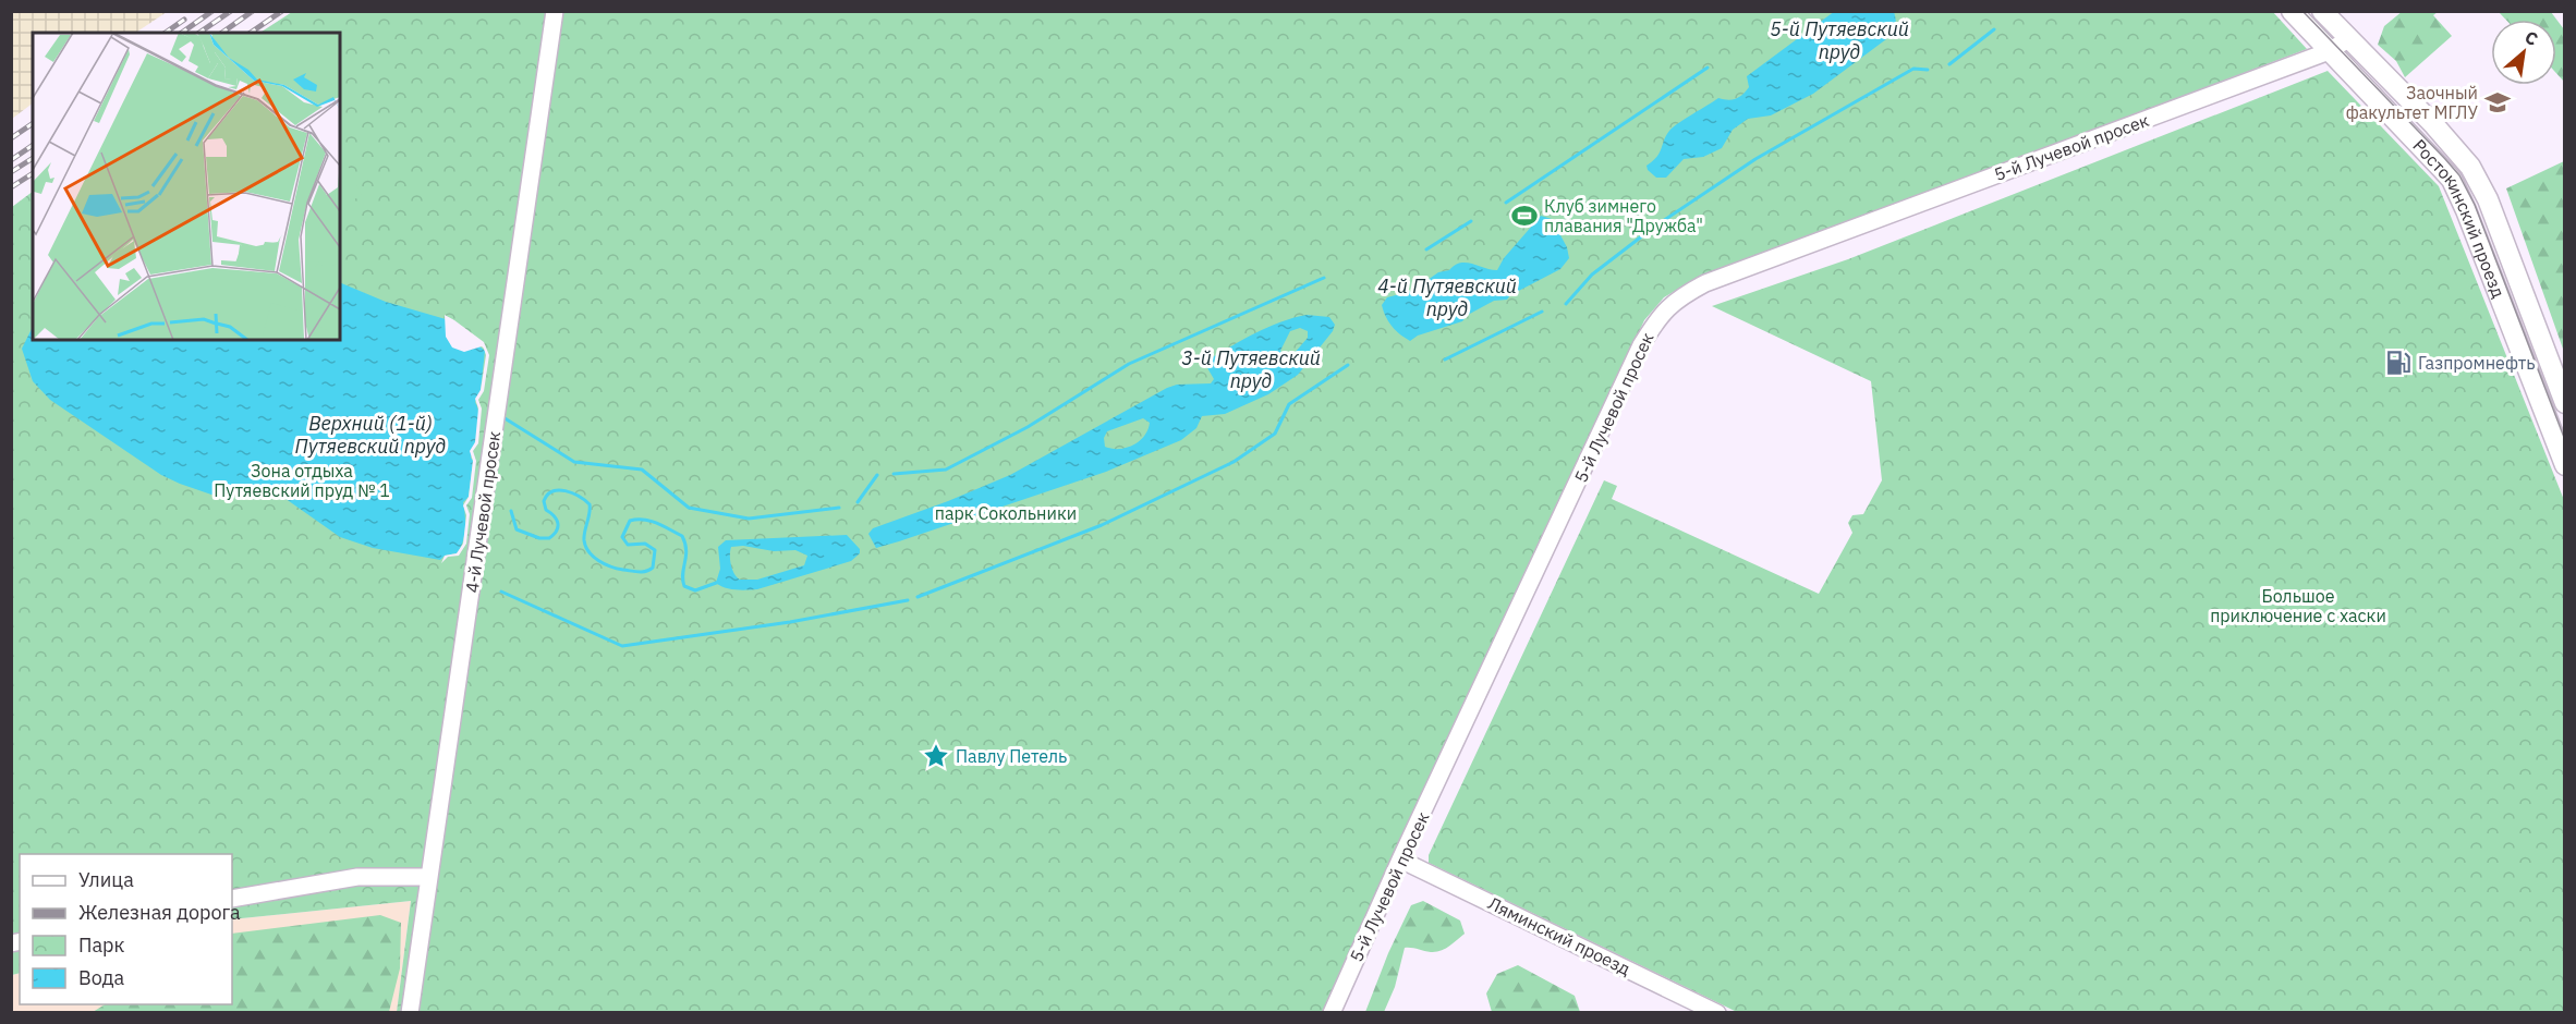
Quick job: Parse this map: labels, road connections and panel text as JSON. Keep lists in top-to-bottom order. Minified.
{"streets":{"main road":["Ростокинский проезд"],"street":["5-й Лучевой просек","4-й Лучевой просек","Ляминский проезд"]},"crossings":[["5-й Лучевой просек","Ростокинский проезд"],["5-й Лучевой просек","Ляминский проезд"]],"water":["5-й Путяевский пруд","4-й Путяевский пруд","3-й Путяевский пруд","Верхний (1-й) Путяевский пруд"],"parks":["Зона отдыха Путяевский пруд № 1","парк Сокольники","Большое приключение с хаски"],"places":{"school or university":["Заочный факультет МГЛУ"],"sports":["Клуб зимнего плавания \"Дружба\""],"fuel station":["Газпромнефть"],"place":["Павлу Петель"]},"legend":["Улица","Железная дорога","Парк","Вода"],"north":"top right"}
